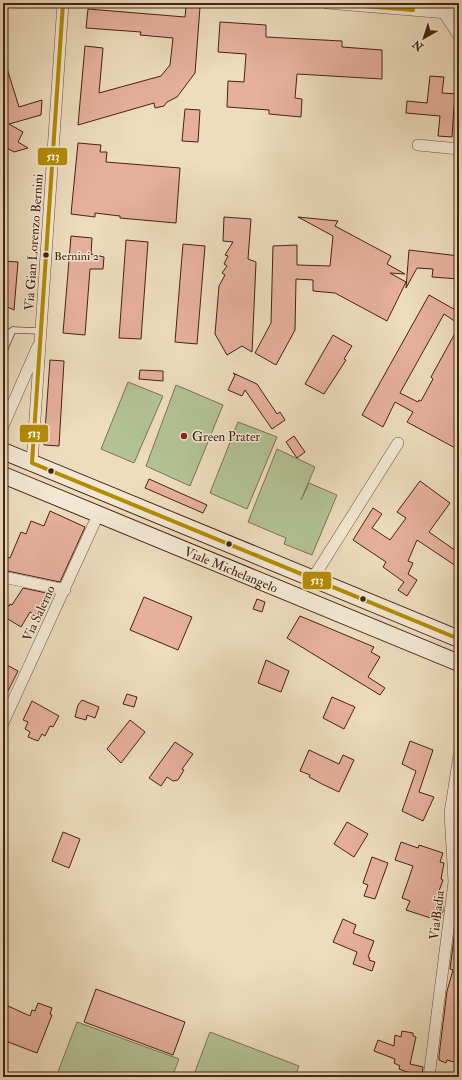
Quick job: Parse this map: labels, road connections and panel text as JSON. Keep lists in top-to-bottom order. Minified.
{"streets":{"street":["Via Gian Lorenzo Bernini","Viale Michelangelo","Via Salerno","Via Badia"]},"crossings":[["Via Gian Lorenzo Bernini","Viale Michelangelo"],["Viale Michelangelo","Via Salerno"]],"places":["Bernini 2","Green Prater"],"lines":["transit line 513"],"north":"bottom left"}
